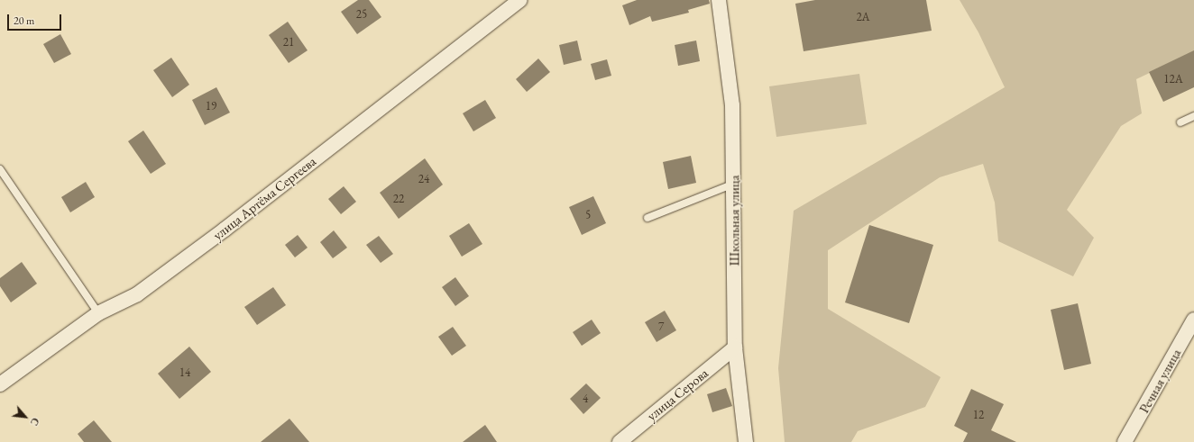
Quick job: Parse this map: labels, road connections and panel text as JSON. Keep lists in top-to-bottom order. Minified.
{"streets":{"street":["улица Артёма Сергеева","Школьная улица","Речная улица","улица Серова"]},"crossings":[["Школьная улица","улица Серова"]],"house_numbers":["25","2А","21","12А","19","24","22","5","7","14","4","12"],"scale_bar":"20 m","north":"bottom right"}
